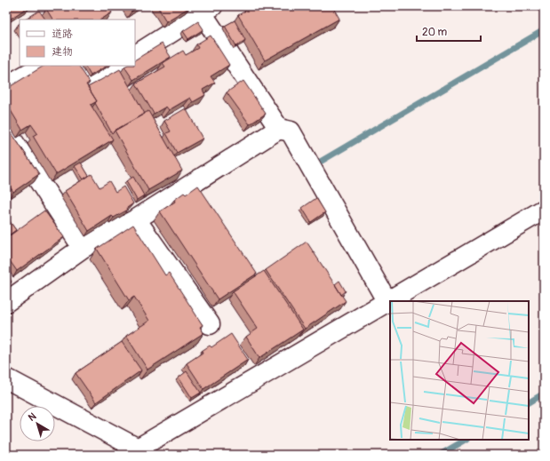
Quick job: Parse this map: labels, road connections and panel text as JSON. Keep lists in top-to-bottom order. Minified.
{"legend":["道路","建物"],"scale_bar":"20 m","north":"top left"}
